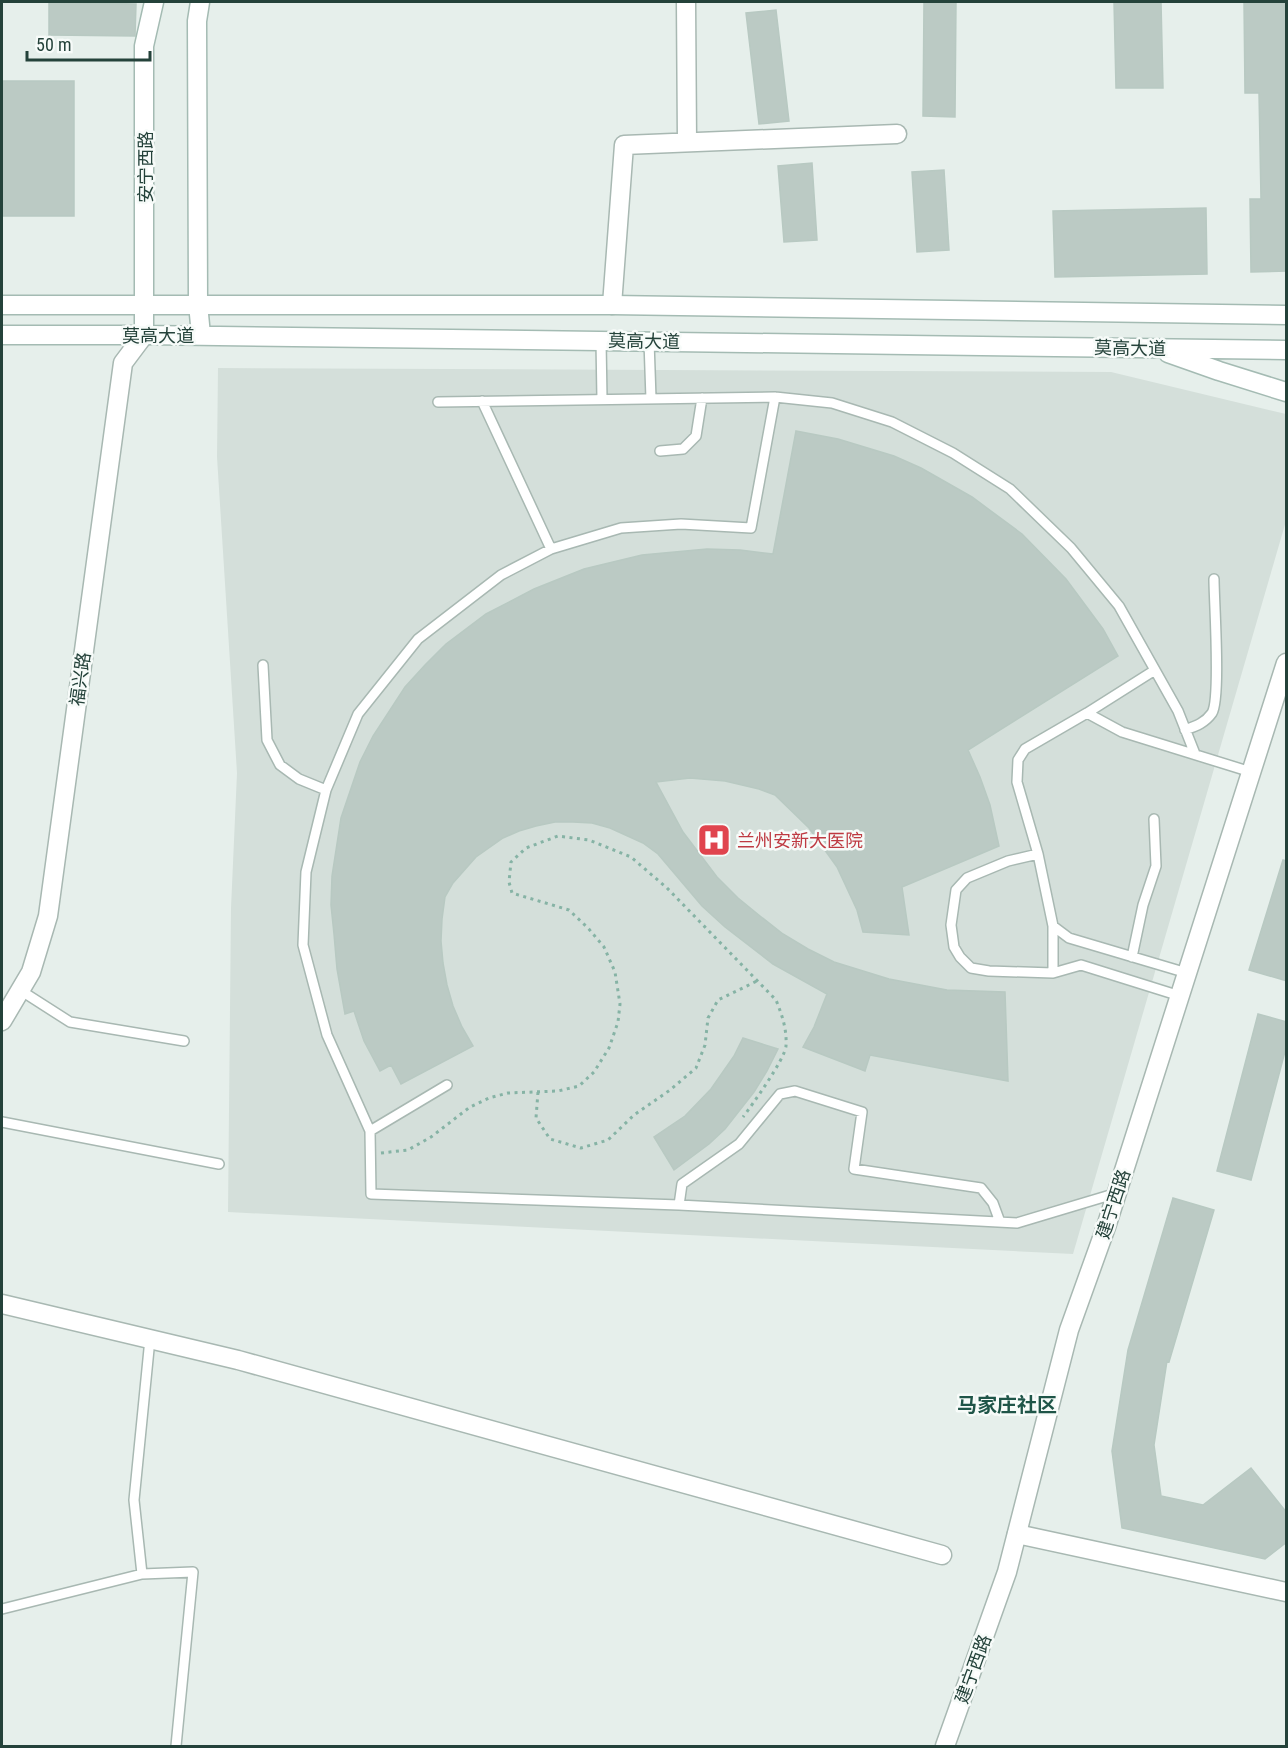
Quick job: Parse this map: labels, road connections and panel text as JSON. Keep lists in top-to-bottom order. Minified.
{"streets":{"street":["安宁西路","莫高大道","福兴路","建宁西路"]},"crossings":[["安宁西路","莫高大道"],["安宁西路","福兴路"],["莫高大道","福兴路"]],"districts":["马家庄社区"],"places":{"hospital":["兰州安新大医院"]},"scale_bar":"50 m"}
